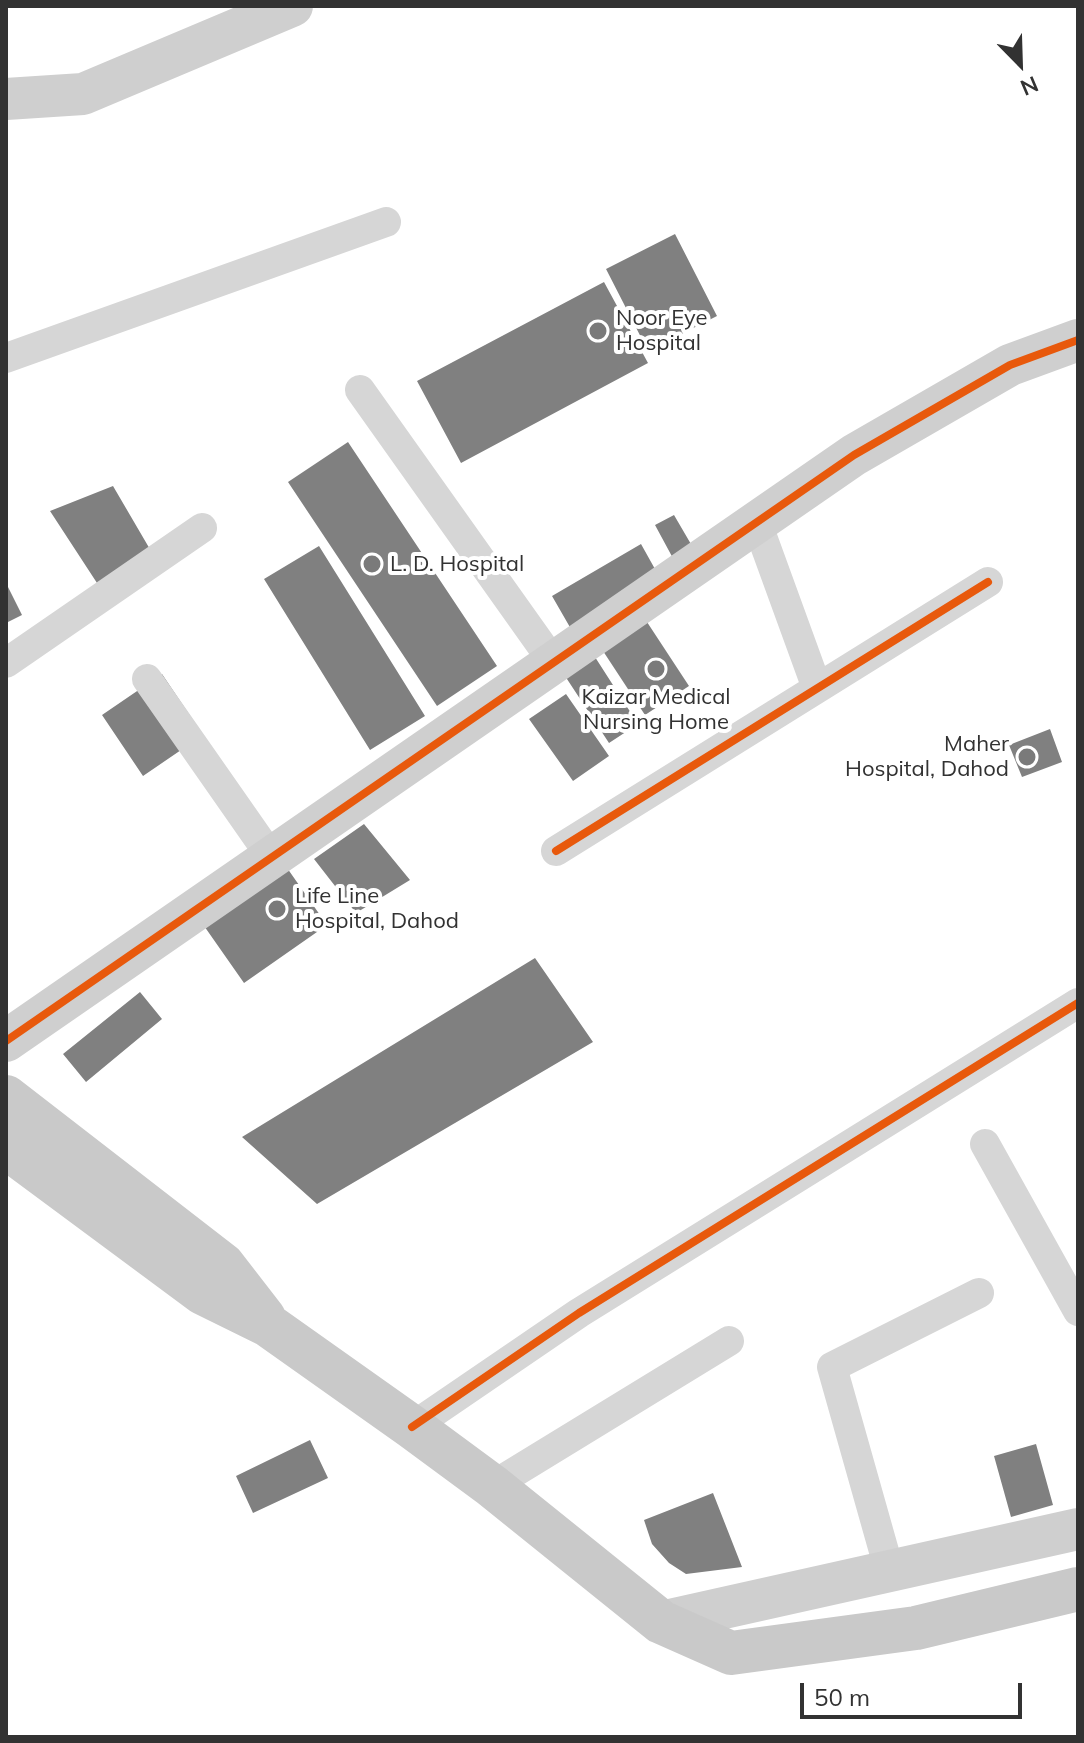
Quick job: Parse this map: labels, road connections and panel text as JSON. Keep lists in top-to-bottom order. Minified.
{"places":["Noor Eye Hospital","L. D. Hospital","Kaizar Medical Nursing Home","Maher Hospital, Dahod","Life Line Hospital, Dahod"],"scale_bar":"50 m","north":"bottom right"}
